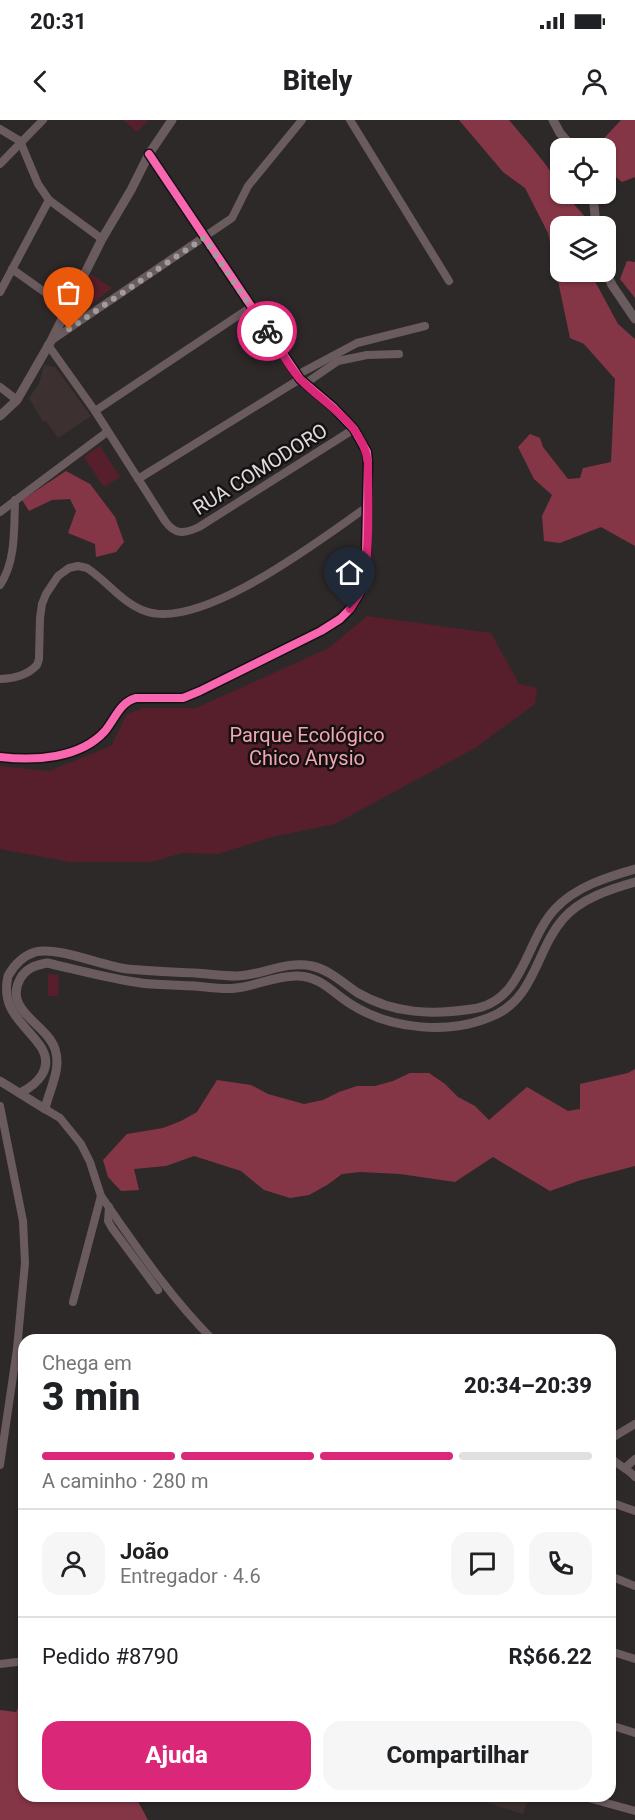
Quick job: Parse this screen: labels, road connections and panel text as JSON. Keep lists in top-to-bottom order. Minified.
{"streets":{"street":["RUA COMODORO"]},"parks":["Parque Ecológico Chico Anysio"],"page":{"status":"20:31","header":"Bitely","heading":["3 min","Chega em","20:34–20:39"],"panel":["João","Entregador · 4.6","Pedido #8790","R$66.22"],"bar":"A caminho · 280 m","buttons":["Ajuda","Compartilhar"]}}
